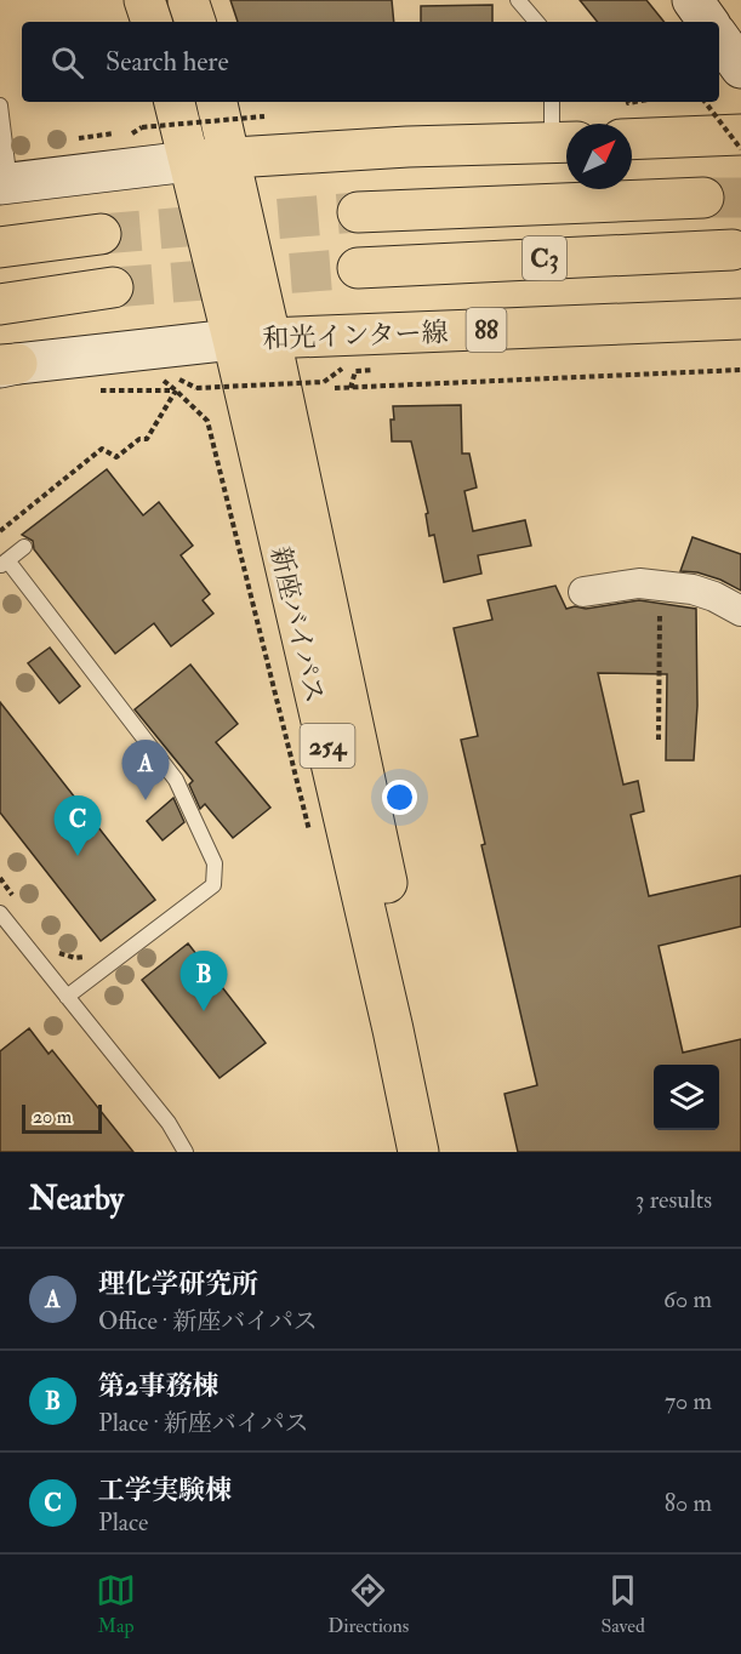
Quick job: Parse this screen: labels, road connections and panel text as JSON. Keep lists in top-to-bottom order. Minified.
{"streets":{"main road":["C3","88","和光インター線","新座バイパス","254"]},"crossings":[["和光インター線","新座バイパス"]],"scale_bar":"20 m","north":"top right","page":{"search":"Search here","pins":["A","C","B"],"scale":"20 m","heading":["Nearby","3 results"],"list":[{"mark":"A","name":"理化学研究所","note":"Office · 新座バイパス","value":"60 m"},{"mark":"B","name":"第2事務棟","note":"Place · 新座バイパス","value":"70 m"},{"mark":"C","name":"工学実験棟","note":"Place","value":"80 m"}],"nav":["Map","Directions","Saved"]}}
